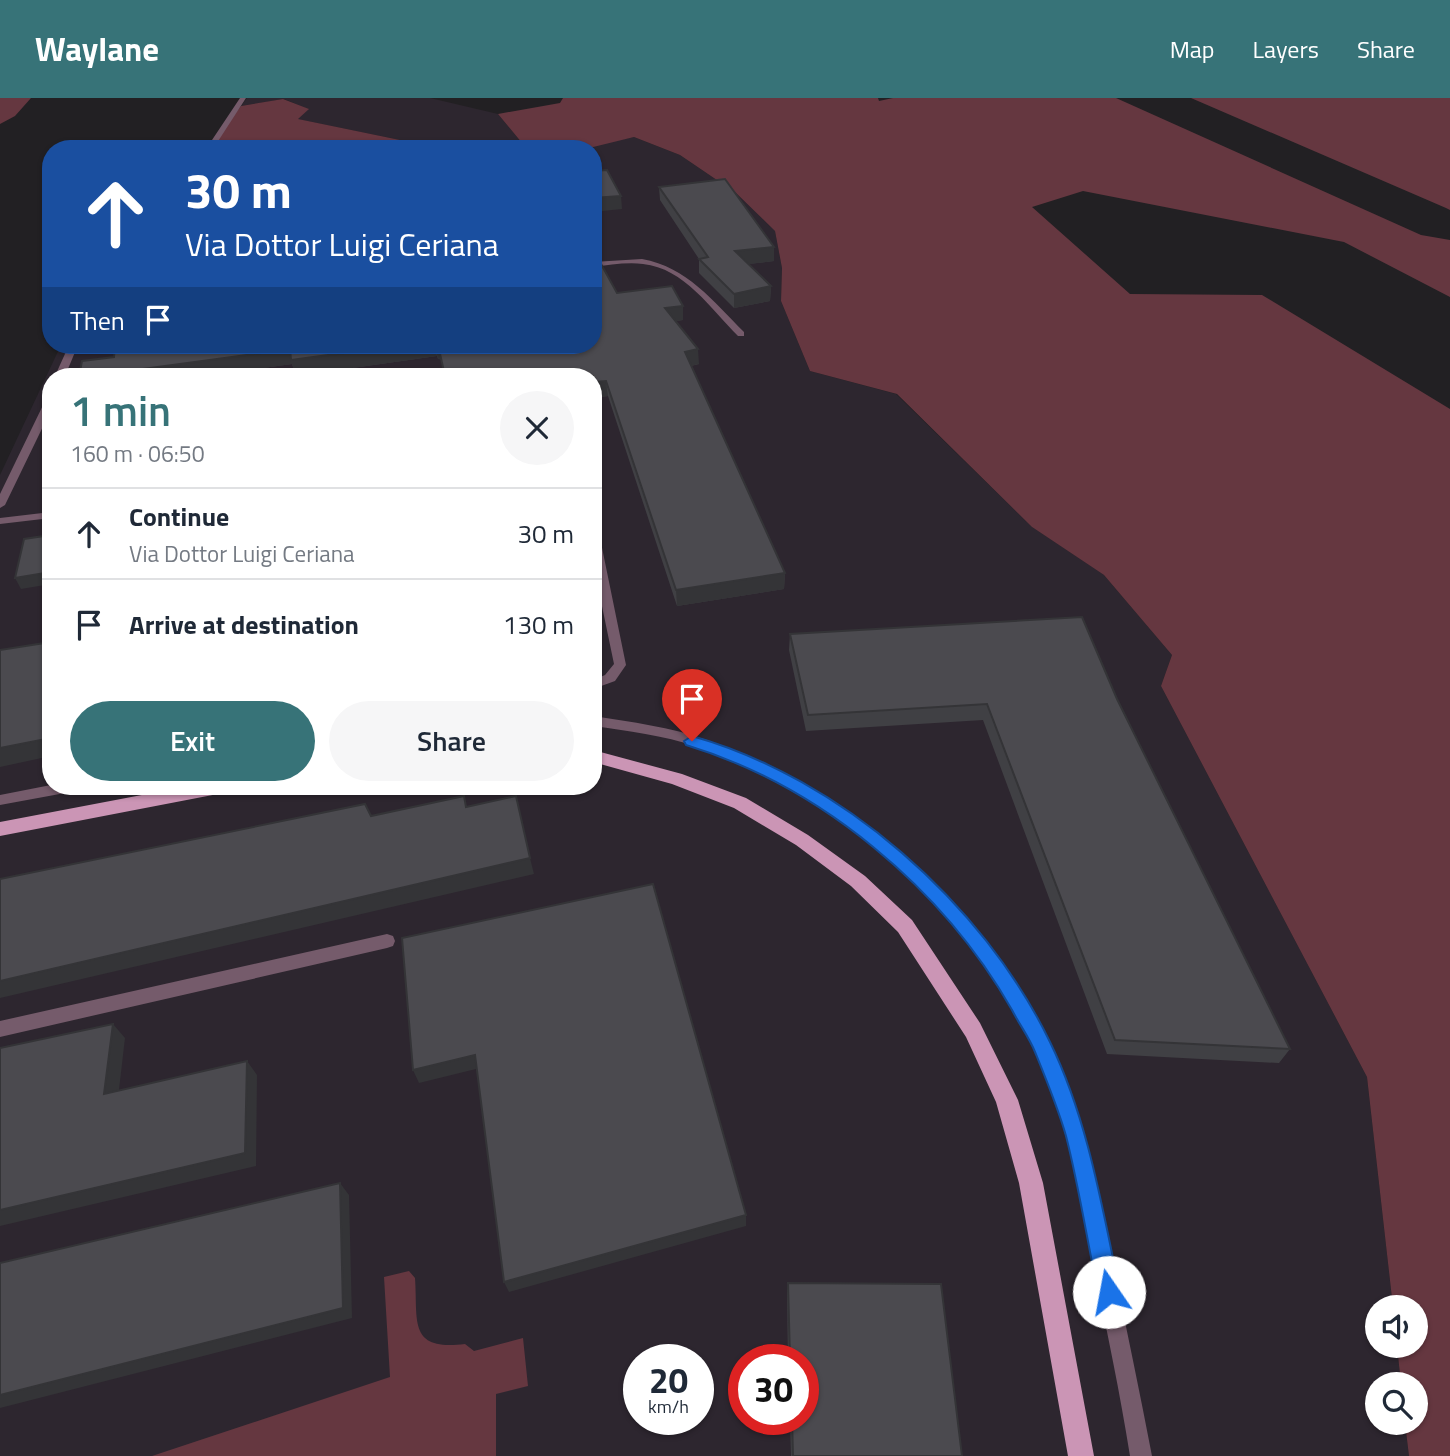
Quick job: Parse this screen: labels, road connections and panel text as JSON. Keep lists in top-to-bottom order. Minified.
{"page":{"header":"Waylane","nav":["Map","Layers","Share"],"turn":["30 m","Via Dottor Luigi Ceriana"],"then":"Then","heading":["1 min","160 m · 06:50"],"list":[{"name":"Continue","note":"Via Dottor Luigi Ceriana","value":"30 m"},{"name":"Arrive at destination","value":"130 m"}],"buttons":["Exit","Share"],"speed":"20 km/h","limit":"30"}}
